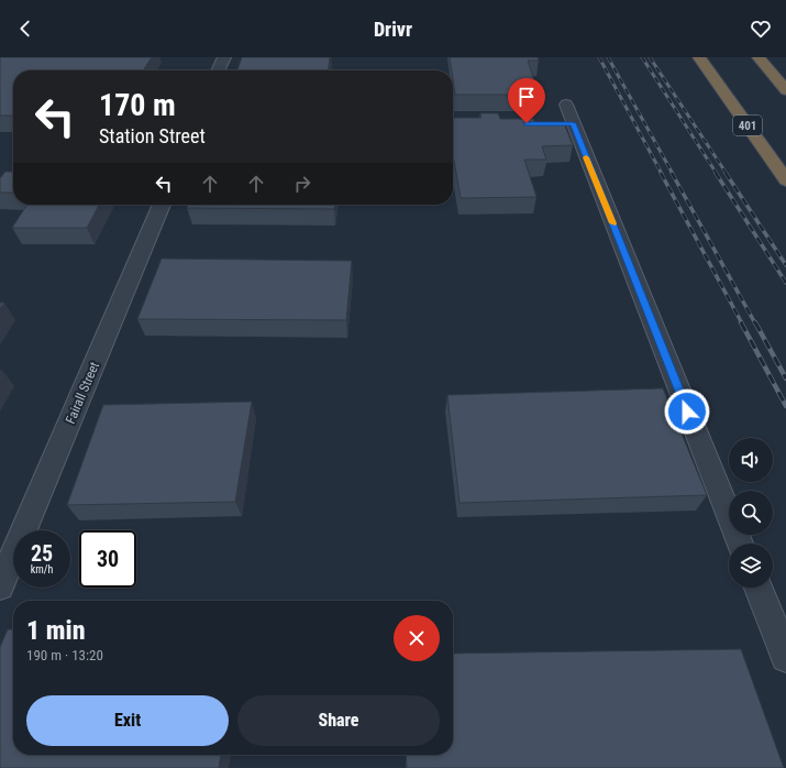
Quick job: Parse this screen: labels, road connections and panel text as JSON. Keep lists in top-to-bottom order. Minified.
{"streets":{"highway":["401"],"street":["Fairall Street"]},"page":{"header":"Drivr","turn":["170 m","Station Street"],"speed":"25 km/h","limit":"30","heading":["1 min","190 m · 13:20"],"buttons":["Exit","Share"]}}
